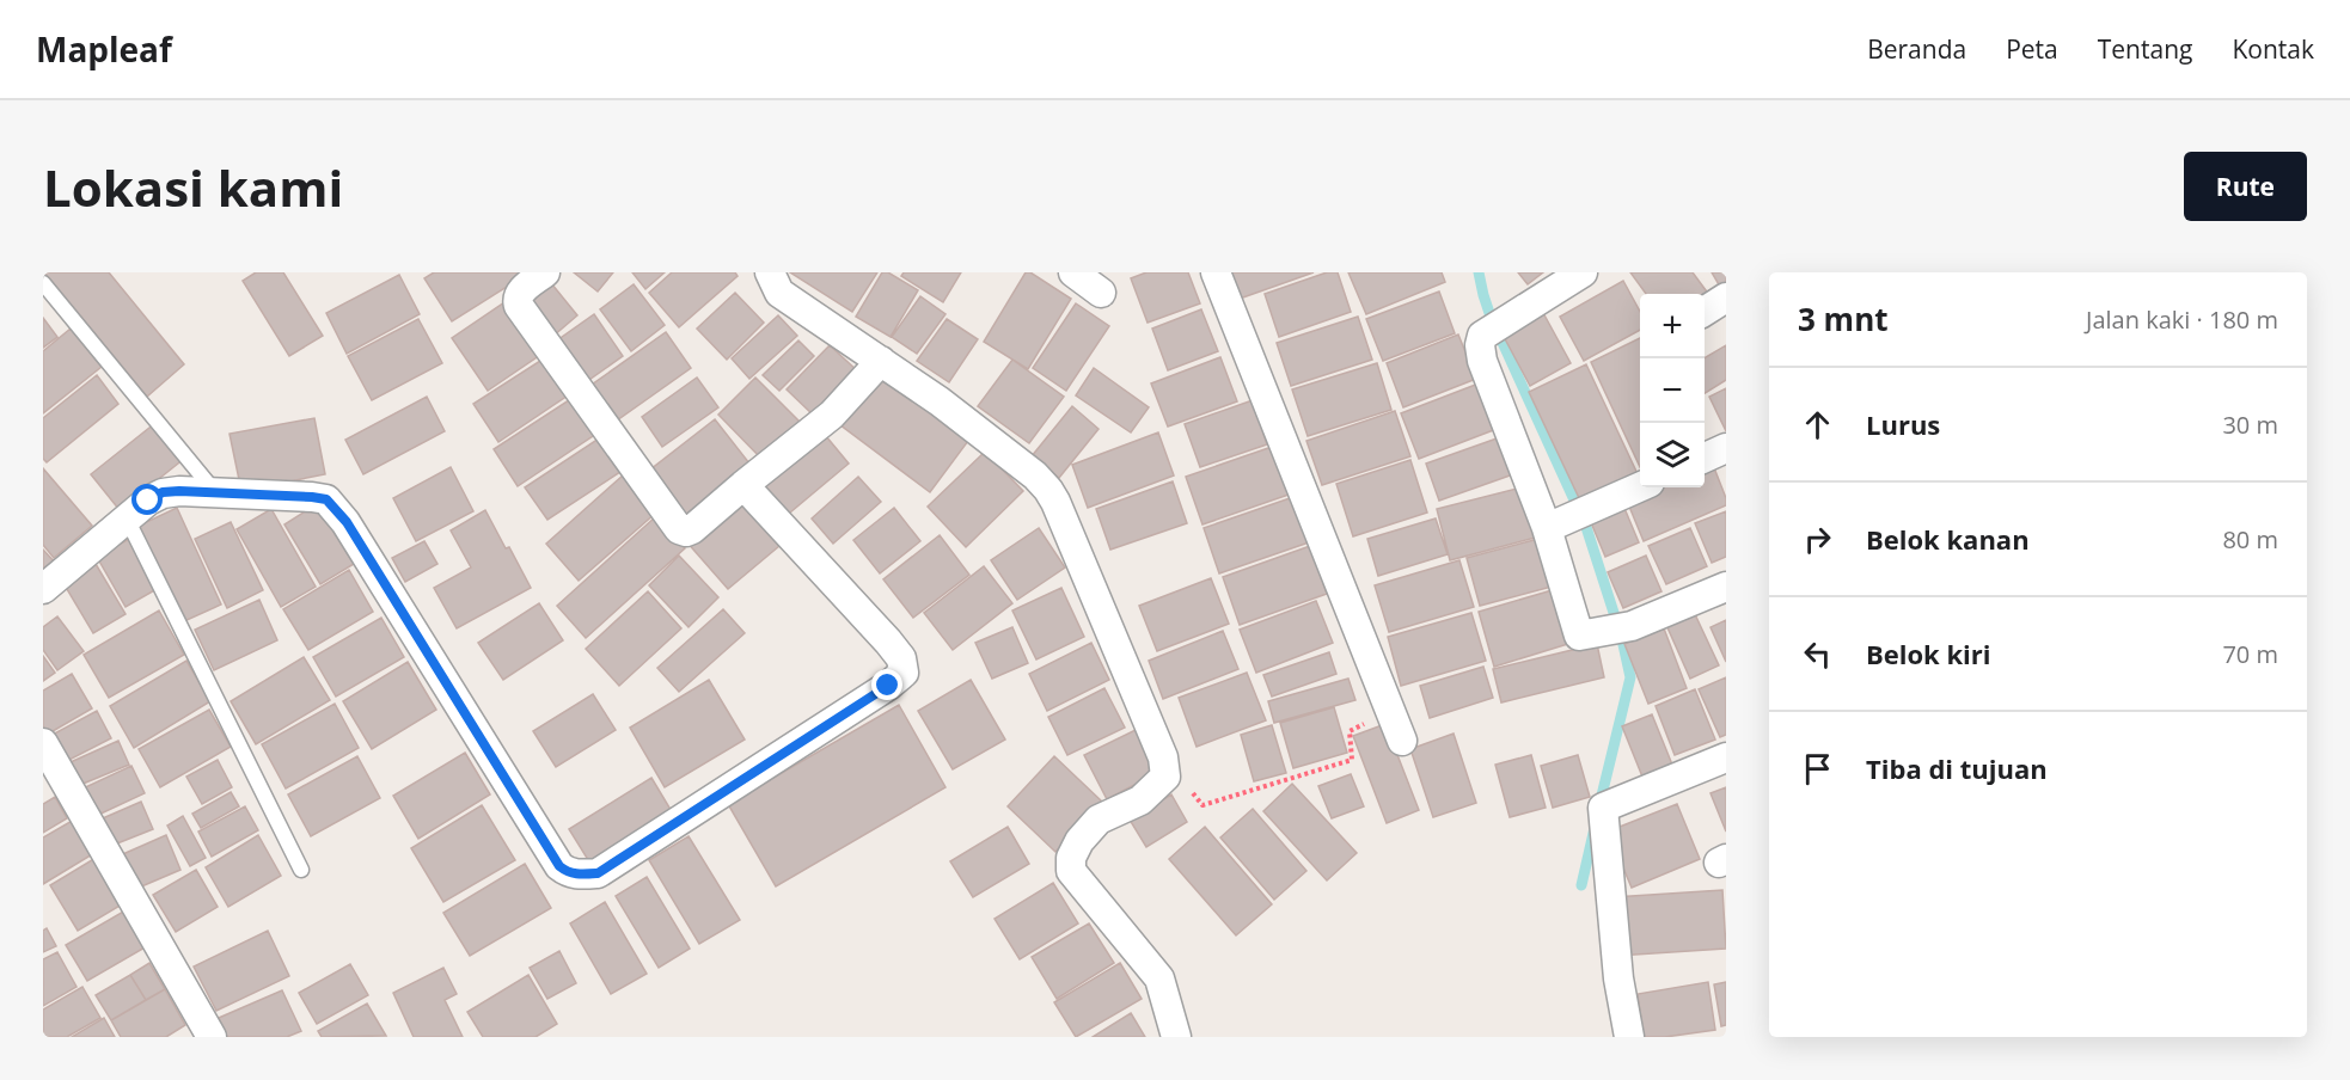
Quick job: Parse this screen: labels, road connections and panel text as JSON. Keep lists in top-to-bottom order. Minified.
{"page":{"header":"Mapleaf","nav":["Beranda","Peta","Tentang","Kontak"],"buttons":"Rute","title":"Lokasi kami","heading":["3 mnt","Jalan kaki · 180 m"],"map_buttons":["+","−"],"list":[["Lurus","30 m"],["Belok kanan","80 m"],["Belok kiri","70 m"],"Tiba di tujuan"]}}
